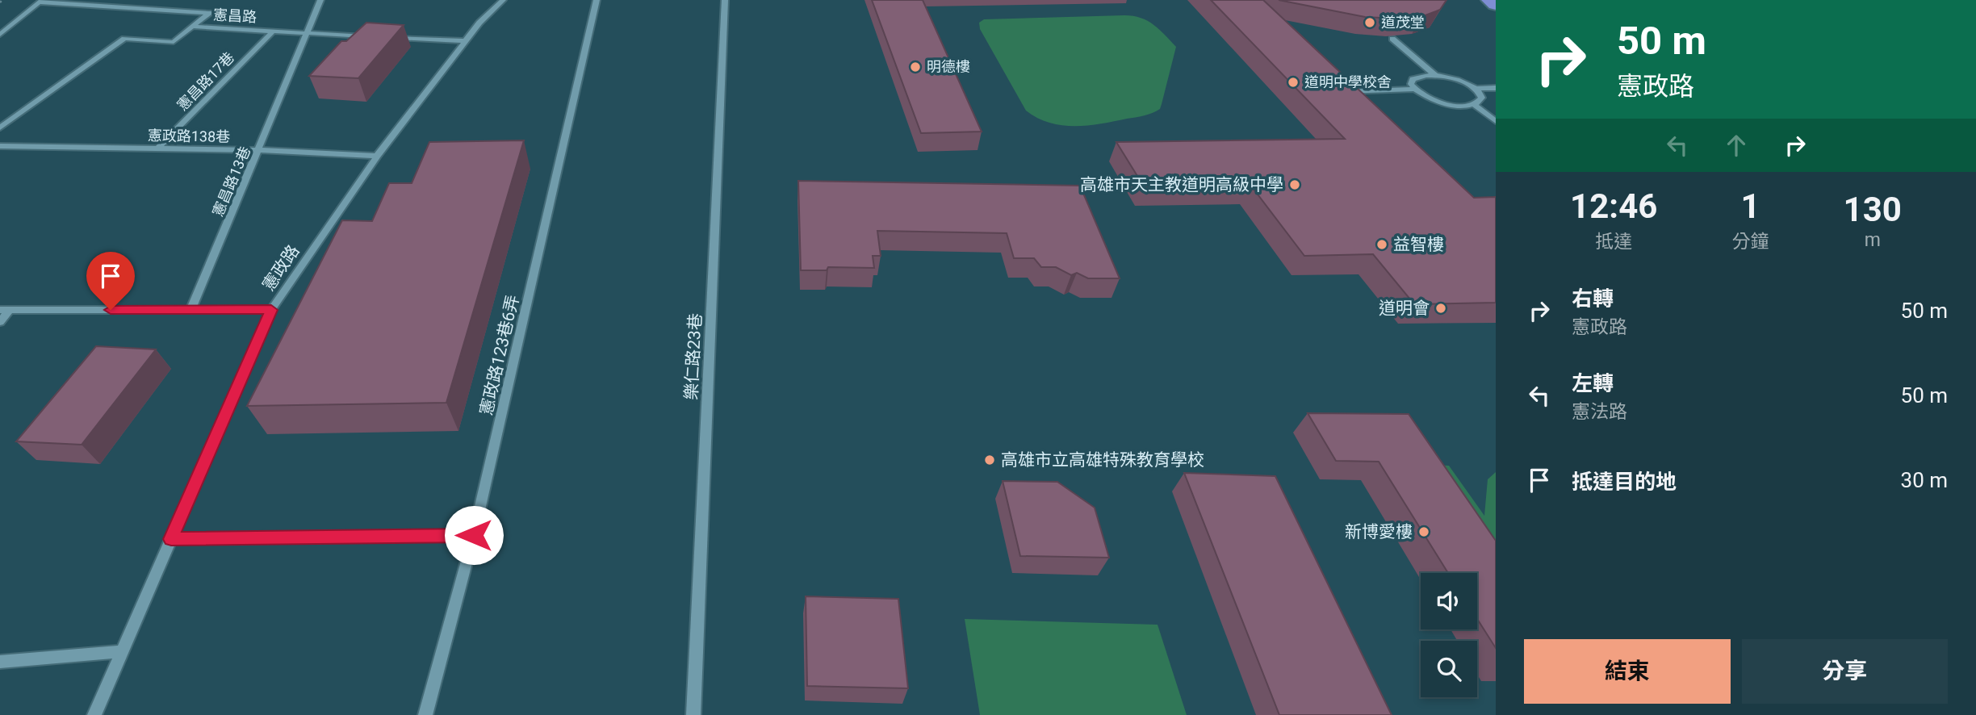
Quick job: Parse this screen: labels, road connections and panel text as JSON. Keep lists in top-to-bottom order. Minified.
{"streets":{"street":["憲昌路","憲政路138巷","憲昌路13巷","憲政路","憲政路123巷6弄","樂仁路23巷"],"lane":["憲昌路17巷"]},"crossings":[["憲昌路","憲昌路17巷"],["憲昌路","憲昌路13巷"],["憲昌路17巷","憲政路138巷"],["憲政路138巷","憲昌路13巷"],["憲政路138巷","憲政路"]],"places":["道茂堂","明德樓","道明中學校舍","高雄市天主教道明高級中學","益智樓","道明會","高雄市立高雄特殊教育學校","新博愛樓"],"page":{"turn":["50 m","憲政路"],"eta":["12:46","抵達","1","分鐘","130","m"],"list":[{"name":"右轉","note":"憲政路","value":"50 m"},{"name":"左轉","note":"憲法路","value":"50 m"},{"name":"抵達目的地","value":"30 m"}],"buttons":["結束","分享"]}}
